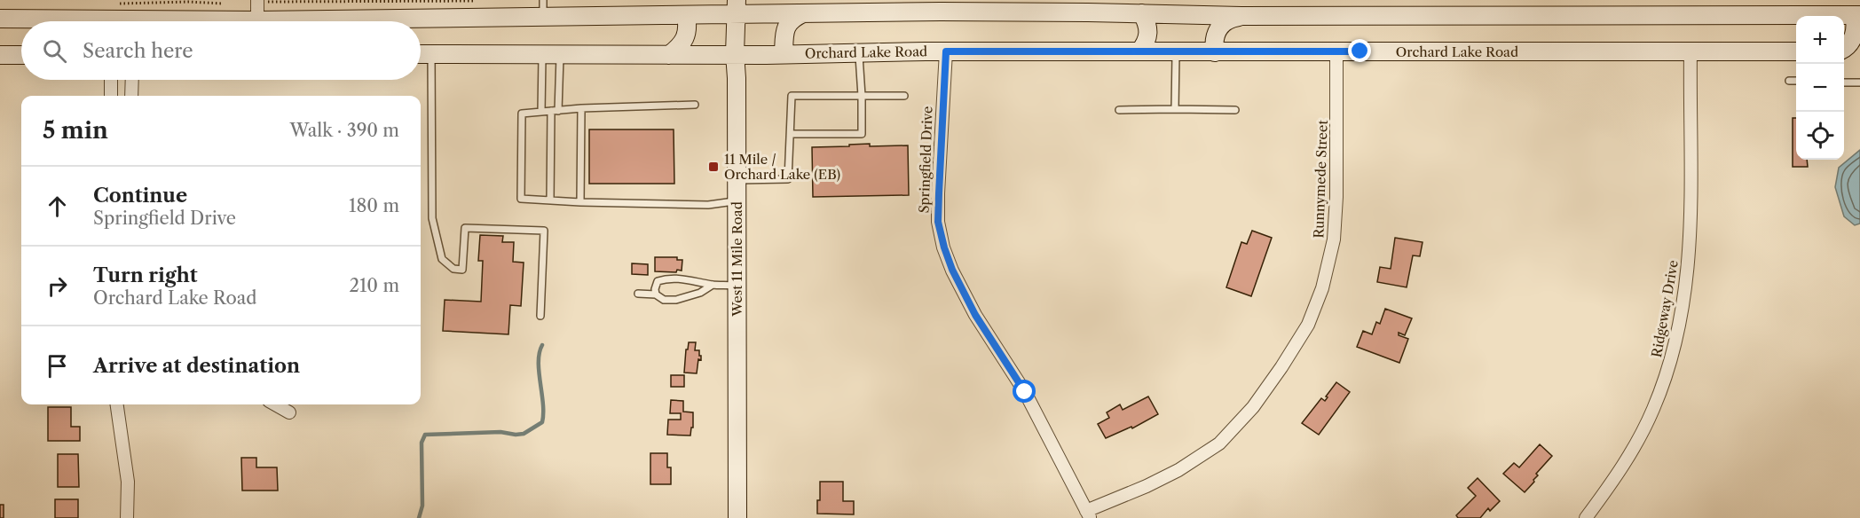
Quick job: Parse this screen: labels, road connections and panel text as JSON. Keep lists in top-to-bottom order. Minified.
{"streets":{"main road":["Orchard Lake Road","West 11 Mile Road"],"street":["Springfield Drive","Runnymede Street","Ridgeway Drive"]},"crossings":[["Orchard Lake Road","Springfield Drive"],["Orchard Lake Road","Runnymede Street"],["Orchard Lake Road","West 11 Mile Road"],["Orchard Lake Road","Ridgeway Drive"],["Springfield Drive","Runnymede Street"]],"places":{"transit":["11 Mile / Orchard Lake (EB)"]},"page":{"map_buttons":["+","−"],"search":"Search here","heading":["5 min","Walk · 390 m"],"list":[["Continue","Springfield Drive","180 m"],["Turn right","Orchard Lake Road","210 m"],"Arrive at destination"]}}
